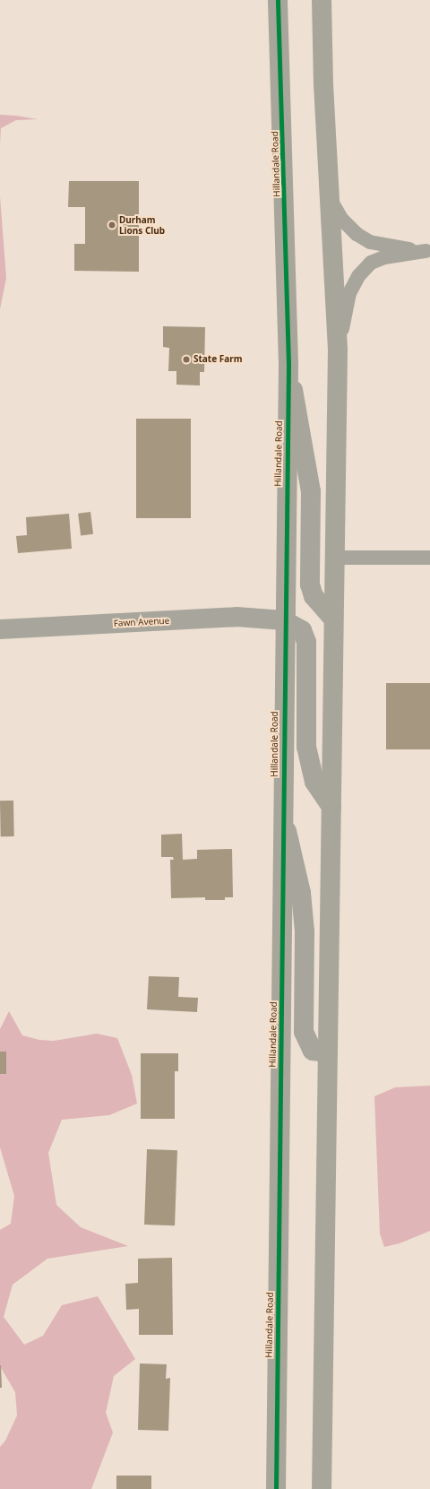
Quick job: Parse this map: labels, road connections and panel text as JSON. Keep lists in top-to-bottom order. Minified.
{"streets":{"main road":["Hillandale Road"],"street":["Fawn Avenue"]},"crossings":[["Hillandale Road","Fawn Avenue"]],"places":["Durham Lions Club","State Farm"]}
